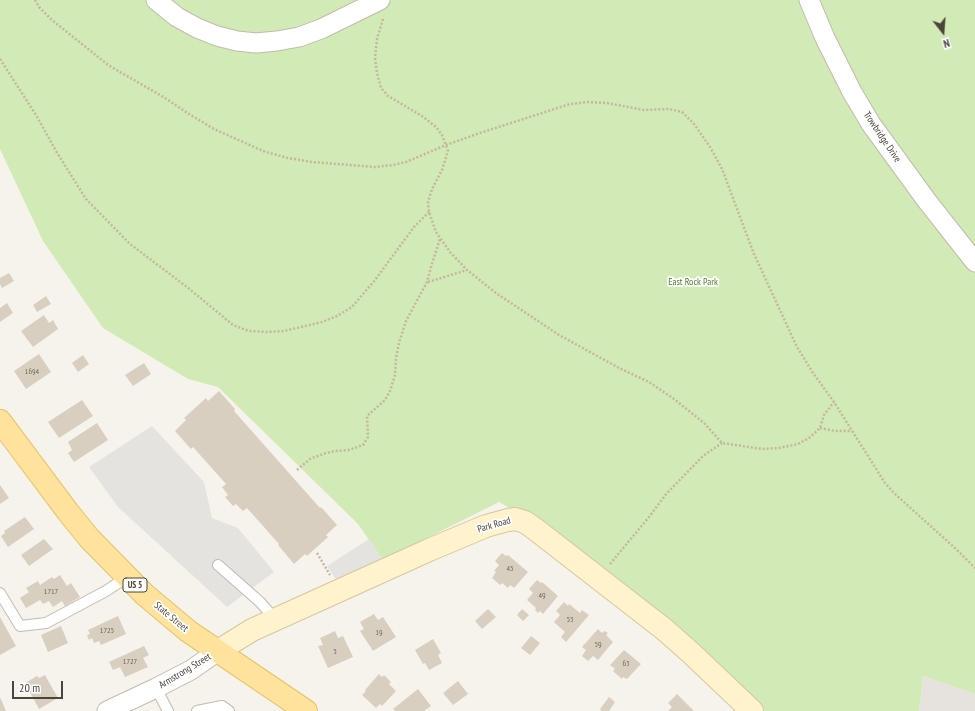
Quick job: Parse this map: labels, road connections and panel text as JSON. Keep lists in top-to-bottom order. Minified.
{"streets":{"main road":["Park Road","US 5","State Street"],"street":["Trowbridge Drive","Armstrong Street"]},"crossings":[["Park Road","State Street"],["Park Road","Armstrong Street"],["State Street","Armstrong Street"]],"parks":["East Rock Park"],"house_numbers":["1694","45","1717","49","53","1725","19","59","5","1727","63"],"scale_bar":"20 m","north":"bottom"}
